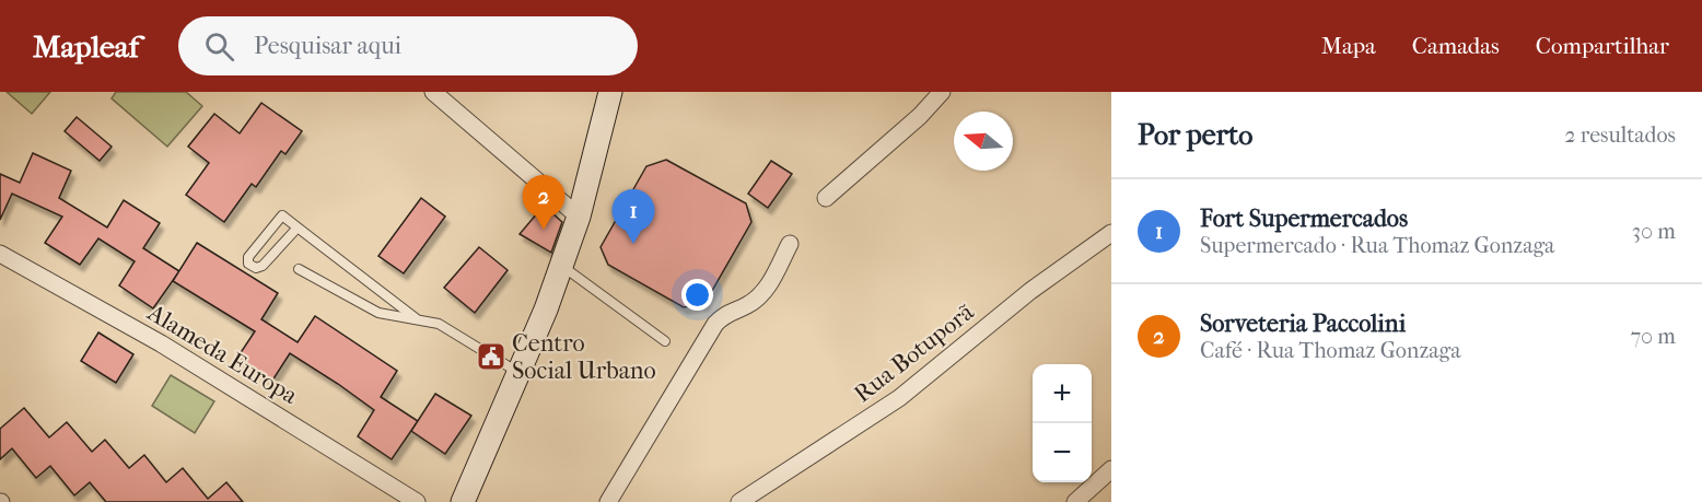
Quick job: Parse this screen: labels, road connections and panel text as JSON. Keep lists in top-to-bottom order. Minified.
{"streets":{"street":["Rua Botuporã","Alameda Europa"]},"places":{"public building":["Centro Social Urbano"]},"north":"left","page":{"header":"Mapleaf","search":"Pesquisar aqui","nav":["Mapa","Camadas","Compartilhar"],"heading":["Por perto","2 resultados"],"pins":["2","1"],"list":[{"mark":"1","name":"Fort Supermercados","note":"Supermercado · Rua Thomaz Gonzaga","value":"30 m"},{"mark":"2","name":"Sorveteria Paccolini","note":"Café · Rua Thomaz Gonzaga","value":"70 m"}],"map_buttons":["+","−"]}}
